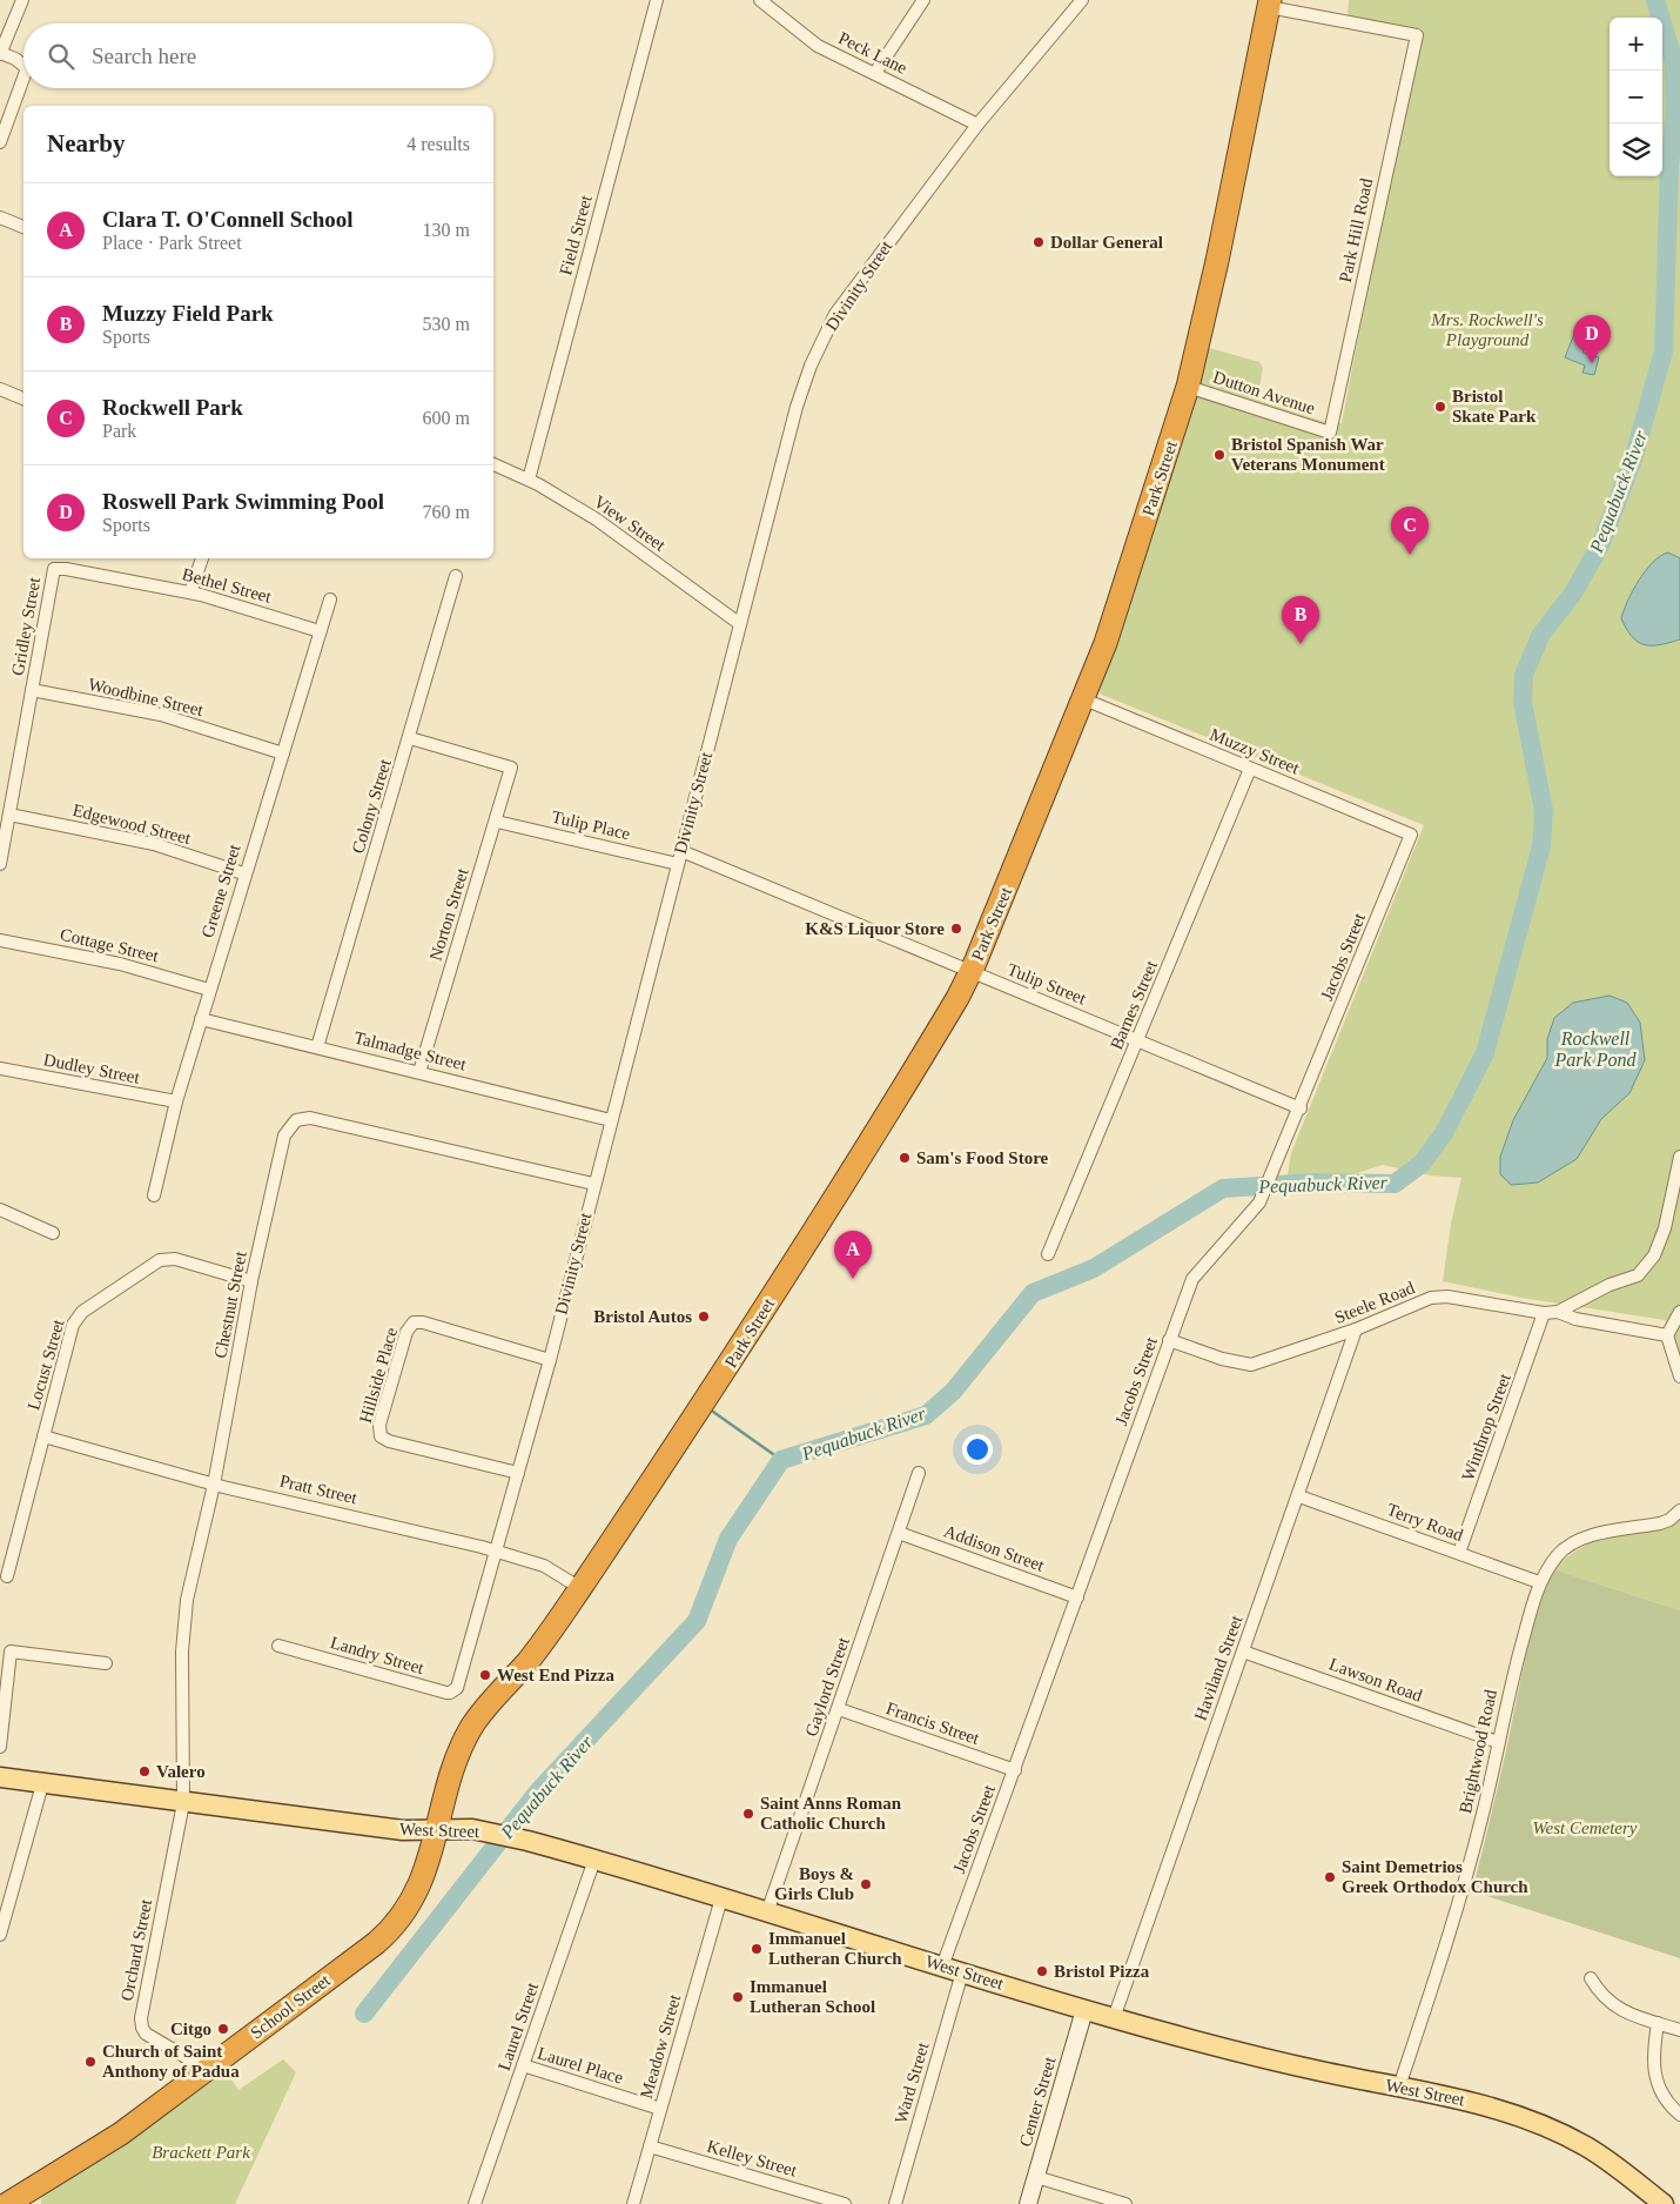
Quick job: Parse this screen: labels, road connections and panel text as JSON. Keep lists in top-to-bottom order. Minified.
{"streets":{"highway":["Park Street","School Street"],"main road":["West Street"],"street":["Peck Lane","Park Hill Road","Field Street","Divinity Street","Dutton Avenue","View Street","Bethel Street","Gridley Street","Woodbine Street","Muzzy Street","Colony Street","Edgewood Street","Tulip Place","Greene Street","Norton Street","Cottage Street","Jacobs Street","Tulip Street","Barnes Street","Talmadge Street","Dudley Street","Steele Road","Chestnut Street","Locust Street","Hillside Place","Winthrop Street","Pratt Street","Terry Road","Addison Street","Landry Street","Haviland Street","Lawson Road","Gaylord Street","Francis Street","Brightwood Road","Orchard Street","Laurel Street","Meadow Street","Laurel Place","Ward Street","Center Street","Kelley Street"]},"crossings":[["Peck Lane","Divinity Street"],["Park Hill Road","Dutton Avenue"],["Park Hill Road","Park Street"],["Field Street","View Street"],["Divinity Street","View Street"],["Divinity Street","Tulip Place"],["Divinity Street","Tulip Street"],["Divinity Street","Talmadge Street"],["Divinity Street","Chestnut Street"],["Divinity Street","Hillside Place"],["Divinity Street","Pratt Street"],["Divinity Street","Landry Street"],["Dutton Avenue","Park Street"],["Park Street","Muzzy Street"],["Park Street","Tulip Street"],["Park Street","Pratt Street"],["Park Street","West Street"],["Park Street","School Street"],["Bethel Street","Gridley Street"],["Bethel Street","Greene Street"],["Gridley Street","Woodbine Street"],["Gridley Street","Edgewood Street"],["Woodbine Street","Greene Street"],["Muzzy Street","Jacobs Street"],["Muzzy Street","Barnes Street"],["Colony Street","Norton Street"],["Colony Street","Talmadge Street"],["Edgewood Street","Greene Street"],["Tulip Place","Norton Street"],["Tulip Place","Tulip Street"],["Greene Street","Cottage Street"],["Greene Street","Talmadge Street"],["Greene Street","Dudley Street"],["Norton Street","Talmadge Street"],["Jacobs Street","Tulip Street"],["Jacobs Street","Steele Road"],["Jacobs Street","Addison Street"],["Jacobs Street","Francis Street"],["Jacobs Street","West Street"],["Tulip Street","Barnes Street"],["Steele Road","Winthrop Street"],["Steele Road","Haviland Street"],["Chestnut Street","Locust Street"],["Chestnut Street","Pratt Street"],["Chestnut Street","West Street"],["Chestnut Street","Orchard Street"],["Locust Street","Pratt Street"],["Winthrop Street","Terry Road"],["Terry Road","Haviland Street"],["Terry Road","Brightwood Road"],["Addison Street","Gaylord Street"],["Haviland Street","Lawson Road"],["Haviland Street","West Street"],["Lawson Road","Brightwood Road"],["Gaylord Street","Francis Street"],["Gaylord Street","West Street"],["Brightwood Road","West Street"],["West Street","Orchard Street"],["West Street","School Street"],["West Street","Laurel Street"],["West Street","Meadow Street"],["West Street","Ward Street"],["West Street","Center Street"],["Orchard Street","School Street"],["Laurel Street","Laurel Place"],["Meadow Street","Laurel Place"],["Meadow Street","Kelley Street"]],"water":["Pequabuck River","Rockwell Park Pond"],"parks":["Mrs. Rockwell's Playground","West Cemetery","Brackett Park"],"places":["Dollar General","Bristol Skate Park","Bristol Spanish War Veterans Monument","K&S Liquor Store","Sam's Food Store","Bristol Autos","West End Pizza","Valero","Saint Anns Roman Catholic Church","Saint Demetrios Greek Orthodox Church","Boys & Girls Club","Immanuel Lutheran Church","Bristol Pizza","Immanuel Lutheran School","Citgo","Church of Saint Anthony of Padua"],"page":{"map_buttons":["+","−"],"search":"Search here","heading":["Nearby","4 results"],"list":[{"mark":"A","name":"Clara T. O'Connell School","note":"Place · Park Street","value":"130 m"},{"mark":"B","name":"Muzzy Field Park","note":"Sports","value":"530 m"},{"mark":"C","name":"Rockwell Park","note":"Park","value":"600 m"},{"mark":"D","name":"Roswell Park Swimming Pool","note":"Sports","value":"760 m"}],"pins":["D","C","B","A"]}}
